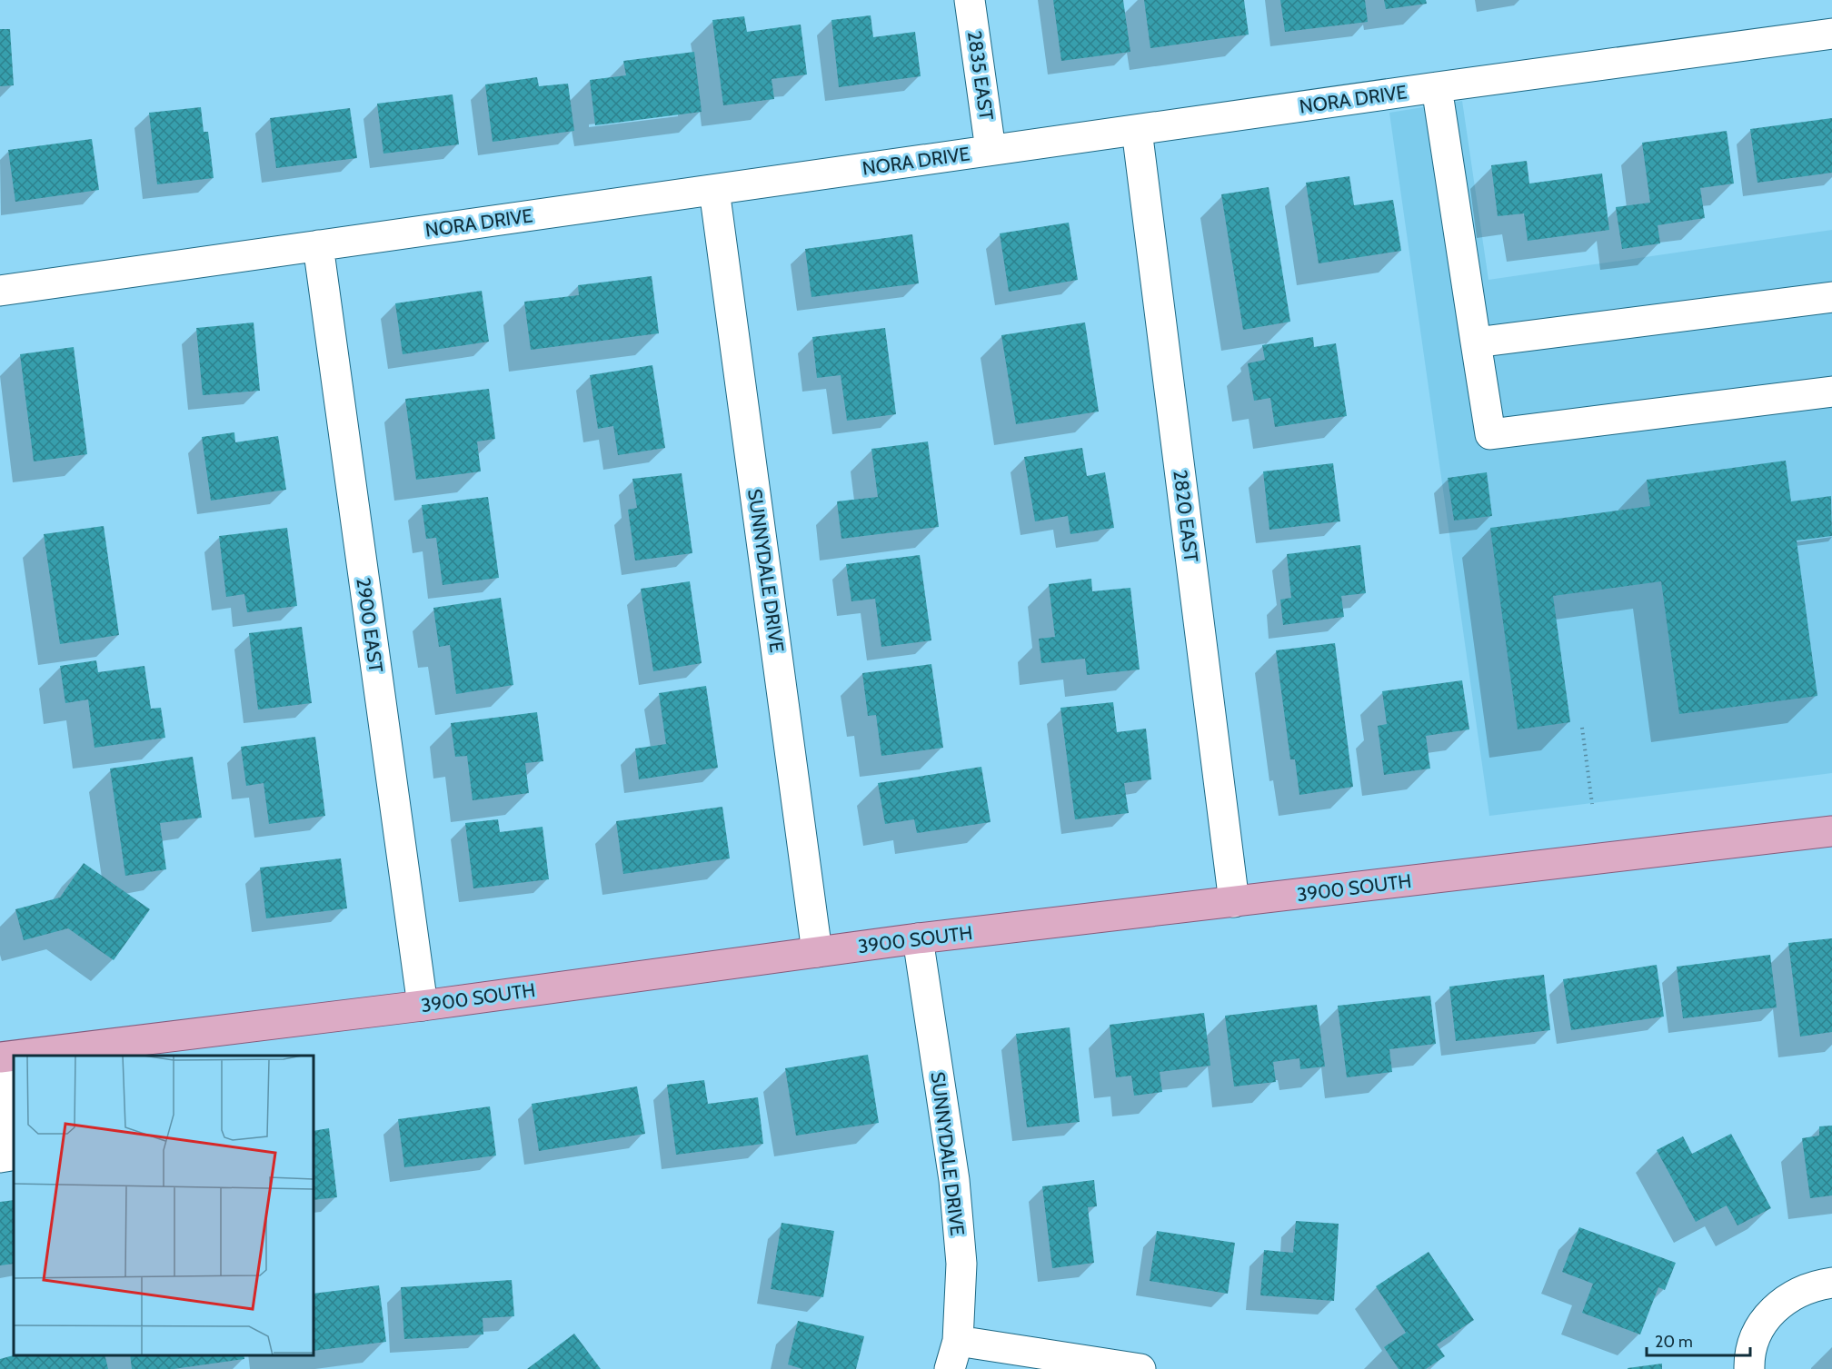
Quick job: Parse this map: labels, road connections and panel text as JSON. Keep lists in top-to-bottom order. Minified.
{"streets":{"main road":["3900 SOUTH"],"street":["2835 EAST","NORA DRIVE","2820 EAST","SUNNYDALE DRIVE","2900 EAST"]},"crossings":[["2835 EAST","NORA DRIVE"],["NORA DRIVE","2820 EAST"],["NORA DRIVE","SUNNYDALE DRIVE"],["NORA DRIVE","2900 EAST"],["2820 EAST","3900 SOUTH"],["SUNNYDALE DRIVE","3900 SOUTH"],["2900 EAST","3900 SOUTH"]],"scale_bar":"20 m"}
